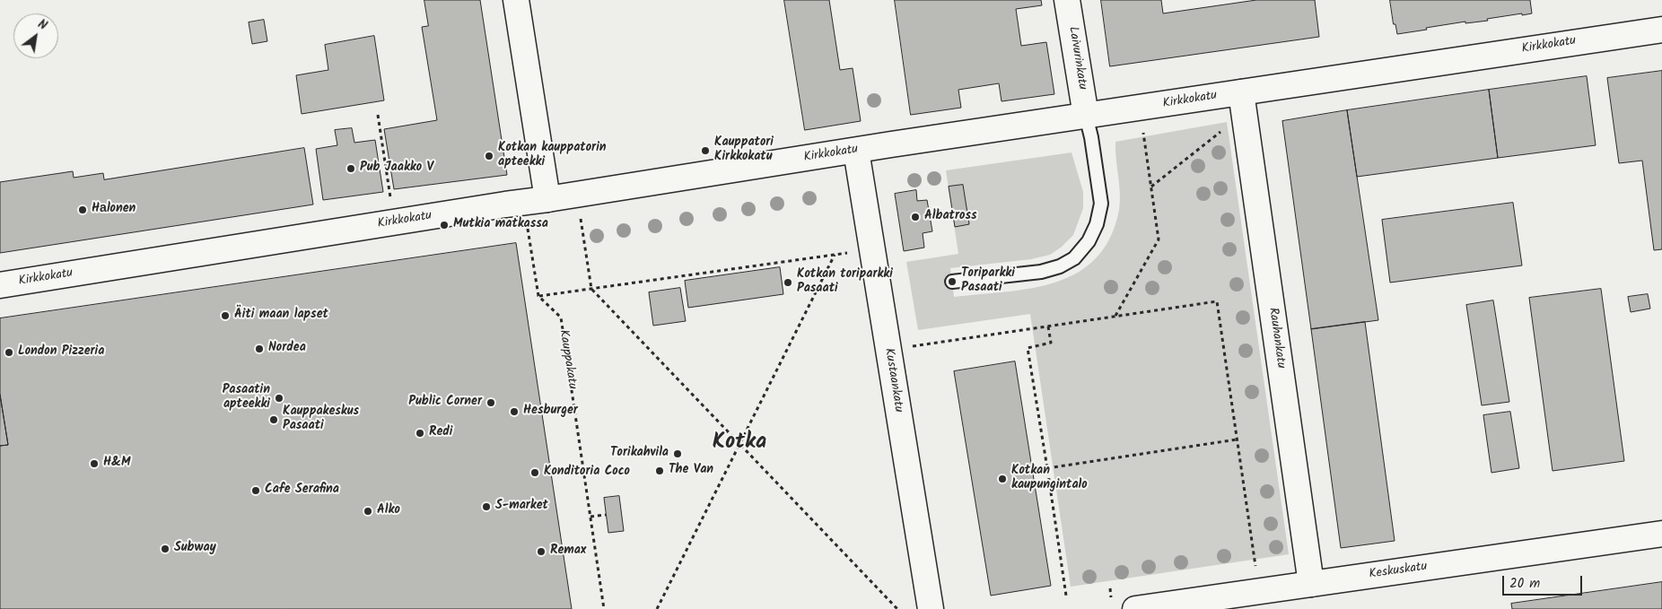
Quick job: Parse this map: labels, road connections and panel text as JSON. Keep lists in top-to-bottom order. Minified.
{"streets":{"main road":["Kirkkokatu","Laivurinkatu","Rauhankatu","Kustaankatu","Keskuskatu"],"path":["Kauppakatu"]},"crossings":[["Kirkkokatu","Laivurinkatu"],["Kirkkokatu","Rauhankatu"],["Kirkkokatu","Kustaankatu"],["Rauhankatu","Keskuskatu"]],"districts":["Kotka"],"places":["Kauppatori Kirkkokatu","Kotkan kauppatorin apteekki","Pub Jaakko V","Hаlonen","Albatross","Mutkia matkassa","Toriparkki Pasaati","Kotkan toriparkki Pasaati","Äiti maan lapset","Nordea","London Pizzeria","Pasaatin apteekki","Public Corner","Hesburger","Kauppakeskus Pasaati","Redi","Torikahvila","H&M","The Van","Konditoria Coco","Kotkan kaupungintalo","Cafe Serafina","S-market","Alko","Subway","Remax"],"scale_bar":"20 m","north":"top right"}
